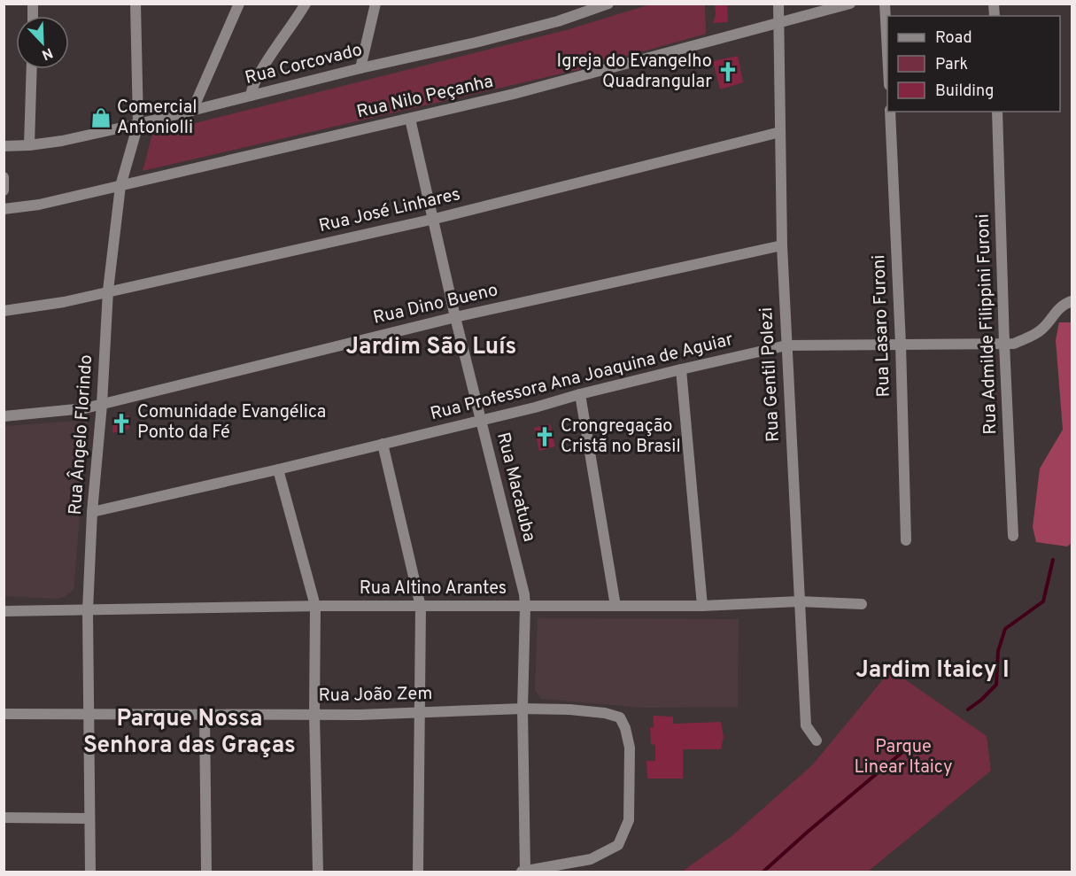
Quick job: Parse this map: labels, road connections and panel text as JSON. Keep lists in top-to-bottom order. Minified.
{"streets":{"street":["Rua Corcovado","Rua Nilo Peçanha","Rua José Linhares","Rua Dino Bueno","Rua Admilde Filippini Furoni","Rua Lasaro Furoni","Rua Gentil Polezi","Rua Professora Ana Joaquina de Aguiar","Rua Ângelo Florindo","Rua Macatuba","Rua Altino Arantes","Rua João Zem"]},"crossings":[["Rua Corcovado","Rua Ângelo Florindo"],["Rua Nilo Peçanha","Rua Gentil Polezi"],["Rua Nilo Peçanha","Rua Ângelo Florindo"],["Rua Nilo Peçanha","Rua Macatuba"],["Rua José Linhares","Rua Gentil Polezi"],["Rua José Linhares","Rua Ângelo Florindo"],["Rua José Linhares","Rua Macatuba"],["Rua Dino Bueno","Rua Gentil Polezi"],["Rua Dino Bueno","Rua Ângelo Florindo"],["Rua Dino Bueno","Rua Macatuba"],["Rua Admilde Filippini Furoni","Rua Professora Ana Joaquina de Aguiar"],["Rua Lasaro Furoni","Rua Professora Ana Joaquina de Aguiar"],["Rua Gentil Polezi","Rua Professora Ana Joaquina de Aguiar"],["Rua Gentil Polezi","Rua Altino Arantes"],["Rua Professora Ana Joaquina de Aguiar","Rua Ângelo Florindo"],["Rua Professora Ana Joaquina de Aguiar","Rua Macatuba"],["Rua Ângelo Florindo","Rua Altino Arantes"],["Rua Ângelo Florindo","Rua João Zem"],["Rua Macatuba","Rua Altino Arantes"],["Rua Macatuba","Rua João Zem"]],"districts":["Jardim São Luís","Jardim Itaicy I","Parque Nossa Senhora das Graças"],"parks":["Parque Linear Itaicy"],"places":{"church":["Igreja do Evangelho Quadrangular","Comunidade Evangélica Ponto da Fé","Crongregação Cristã no Brasil"],"shop":["Comercial Antoniolli"]},"legend":["Road","Park","Building"],"north":"bottom right"}
